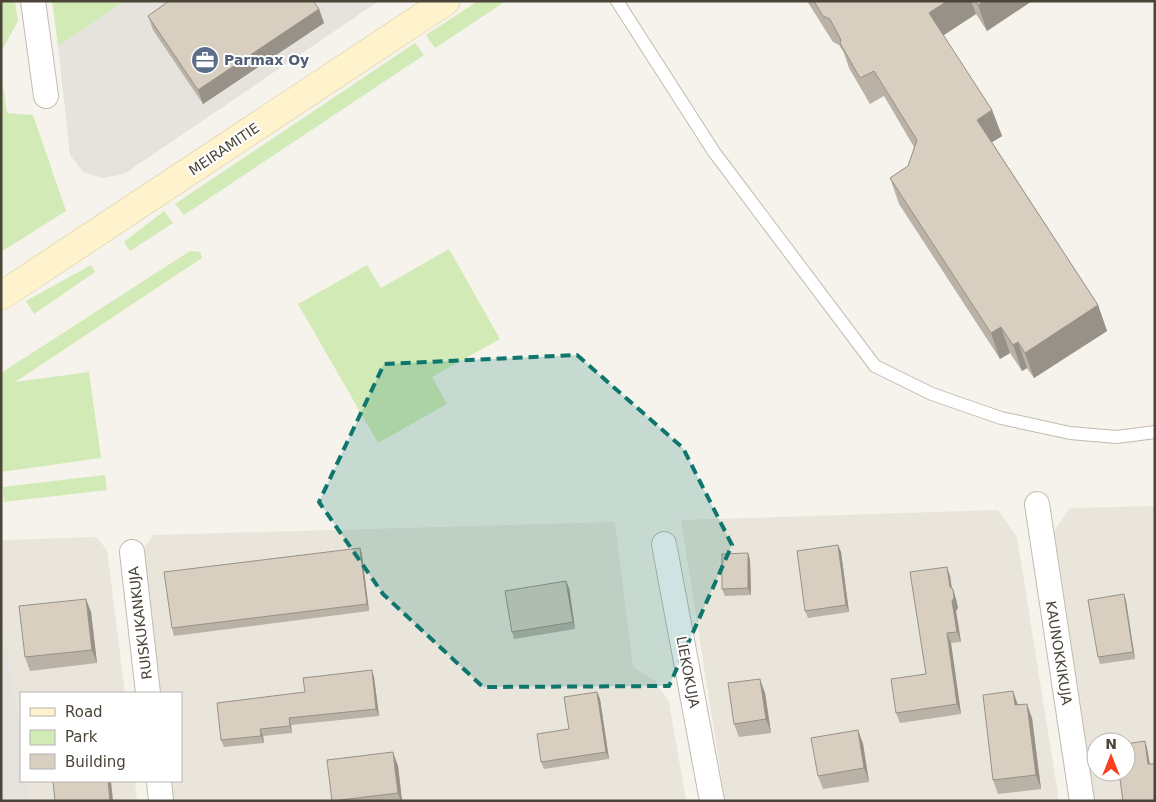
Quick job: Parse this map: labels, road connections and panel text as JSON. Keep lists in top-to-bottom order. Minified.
{"streets":{"main road":["MEIRAMITIE"],"street":["RUISKUKANKUJA","KAUNOKKIKUJA","LIEKOKUJA"]},"places":{"office":["Parmax Oy"]},"legend":["Road","Park","Building"],"north":"top"}
